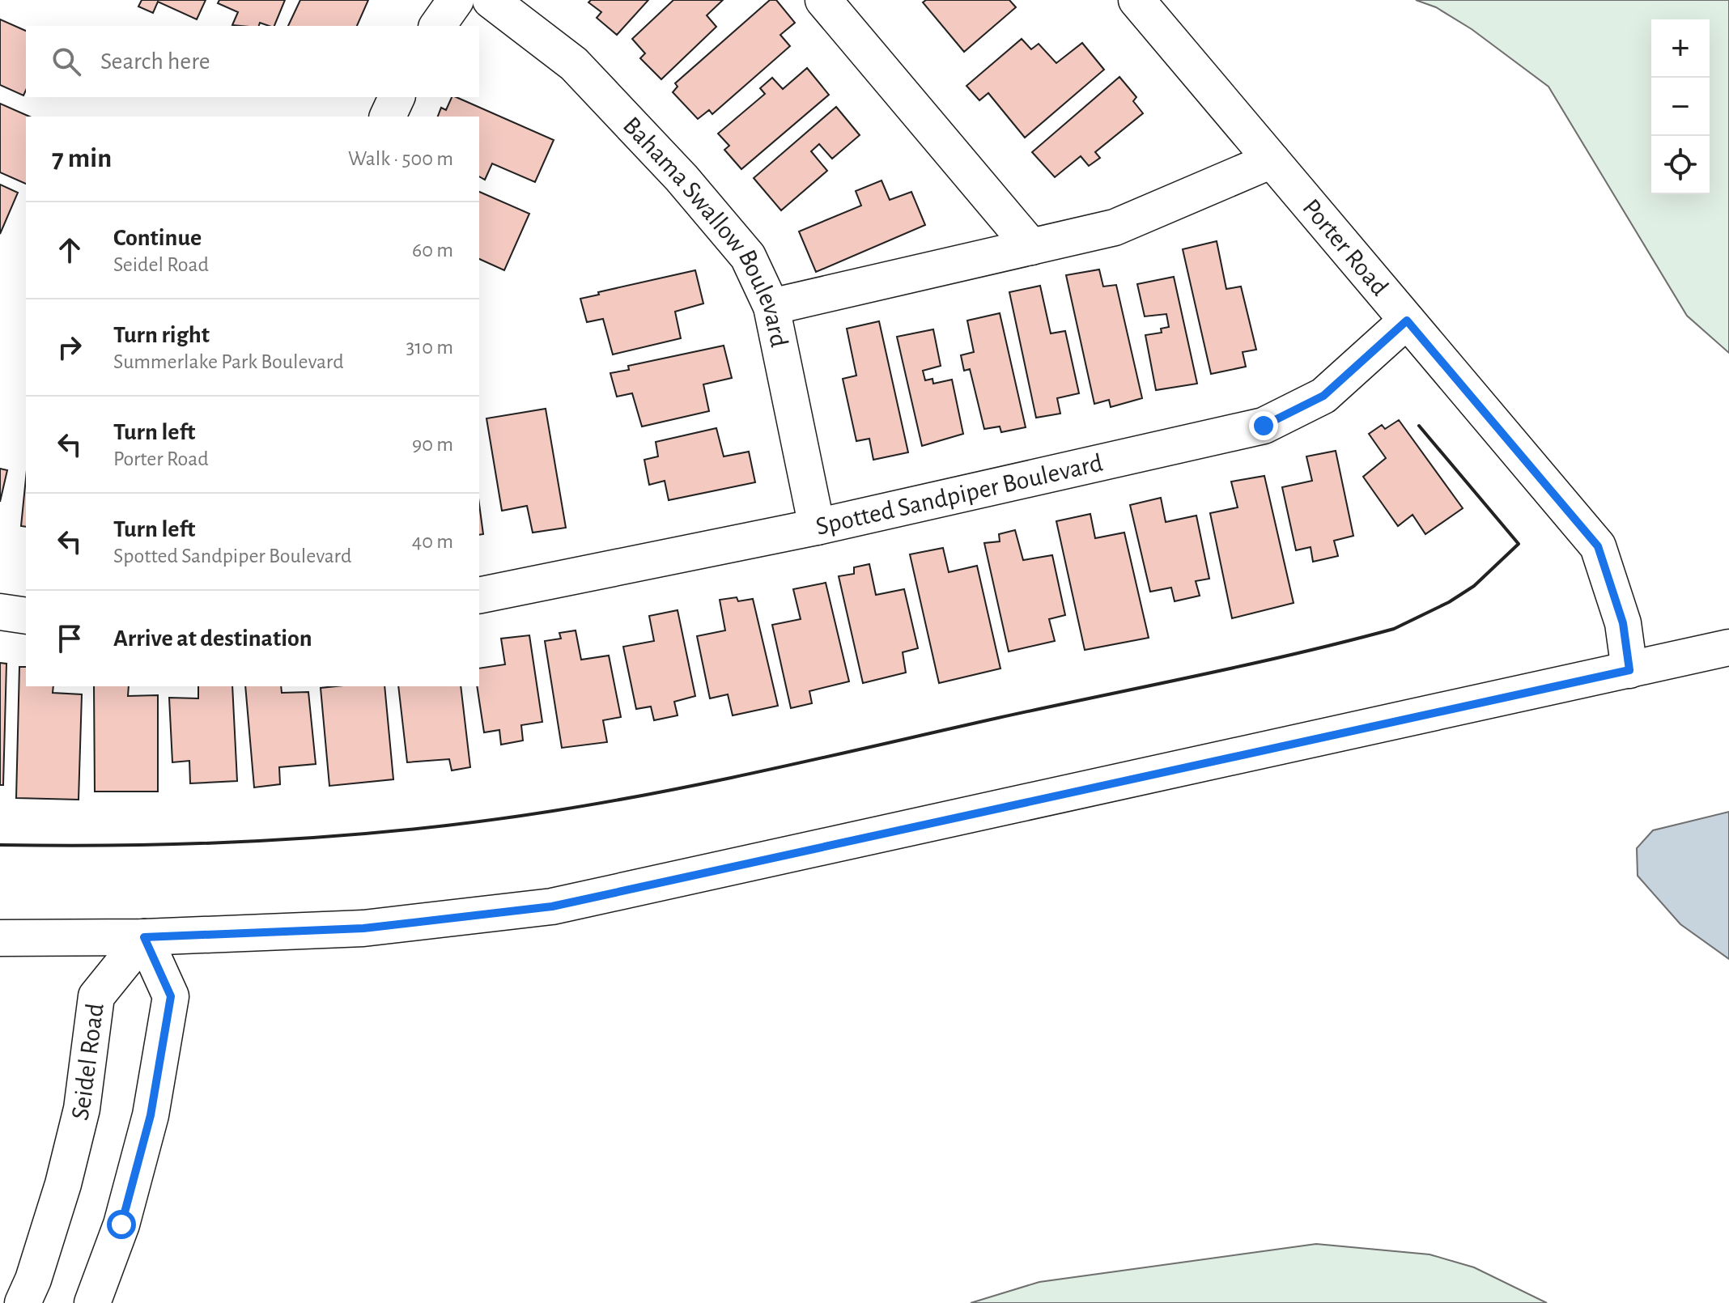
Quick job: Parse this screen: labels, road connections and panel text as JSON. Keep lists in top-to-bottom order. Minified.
{"streets":{"street":["Bahama Swallow Boulevard","Porter Road","Spotted Sandpiper Boulevard","Seidel Road"]},"crossings":[["Bahama Swallow Boulevard","Spotted Sandpiper Boulevard"],["Porter Road","Spotted Sandpiper Boulevard"]],"page":{"map_buttons":["+","−"],"search":"Search here","heading":["7 min","Walk · 500 m"],"list":[["Continue","Seidel Road","60 m"],["Turn right","Summerlake Park Boulevard","310 m"],["Turn left","Porter Road","90 m"],["Turn left","Spotted Sandpiper Boulevard","40 m"],"Arrive at destination"]}}
